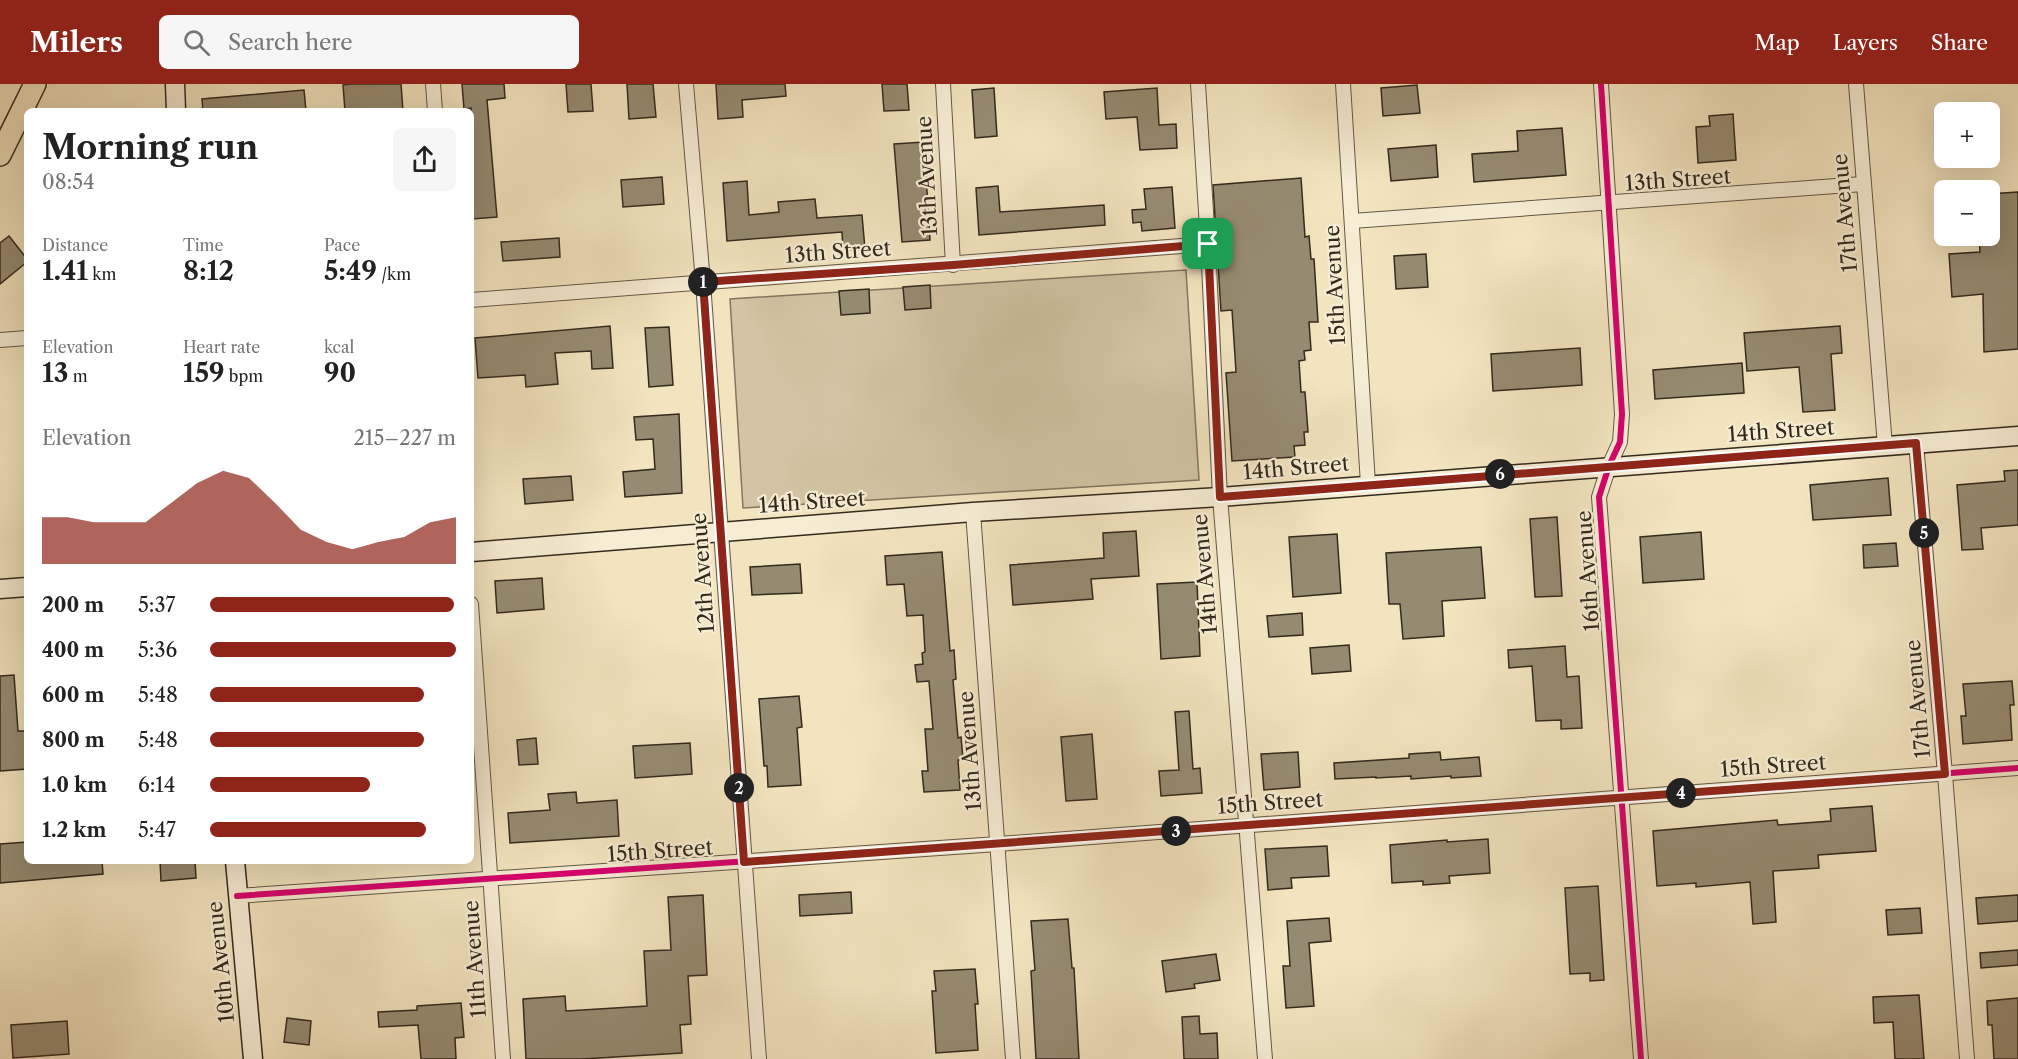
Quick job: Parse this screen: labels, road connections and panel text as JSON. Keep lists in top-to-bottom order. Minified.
{"streets":{"main road":["14th Street","10th Avenue"],"street":["13th Avenue","13th Street","17th Avenue","15th Avenue","16th Avenue","12th Avenue","14th Avenue","15th Street","11th Avenue"]},"crossings":[["13th Avenue","13th Street"],["13th Avenue","14th Street"],["13th Avenue","15th Street"],["13th Street","17th Avenue"],["13th Street","15th Avenue"],["13th Street","16th Avenue"],["13th Street","12th Avenue"],["13th Street","14th Avenue"],["17th Avenue","14th Street"],["17th Avenue","15th Street"],["15th Avenue","14th Street"],["14th Street","16th Avenue"],["14th Street","12th Avenue"],["14th Street","14th Avenue"],["16th Avenue","15th Street"],["12th Avenue","15th Street"],["14th Avenue","15th Street"],["15th Street","11th Avenue"],["15th Street","10th Avenue"]],"page":{"header":"Milers","search":"Search here","nav":["Map","Layers","Share"],"map_buttons":["+","−"],"heading":["Morning run","08:54"],"stats":[["Distance","1.41 km"],["Time","8:12"],["Pace","5:49 /km"],["Elevation","13 m"],["Heart rate","159 bpm"],["kcal","90"]],"pins":["1","6","5","2","4","3"],"chart":["Elevation","215–227 m"],"list":[{"name":"200 m","note":"5:37"},{"name":"400 m","note":"5:36"},{"name":"600 m","note":"5:48"},{"name":"800 m","note":"5:48"},{"name":"1.0 km","note":"6:14"},{"name":"1.2 km","note":"5:47"}]}}
